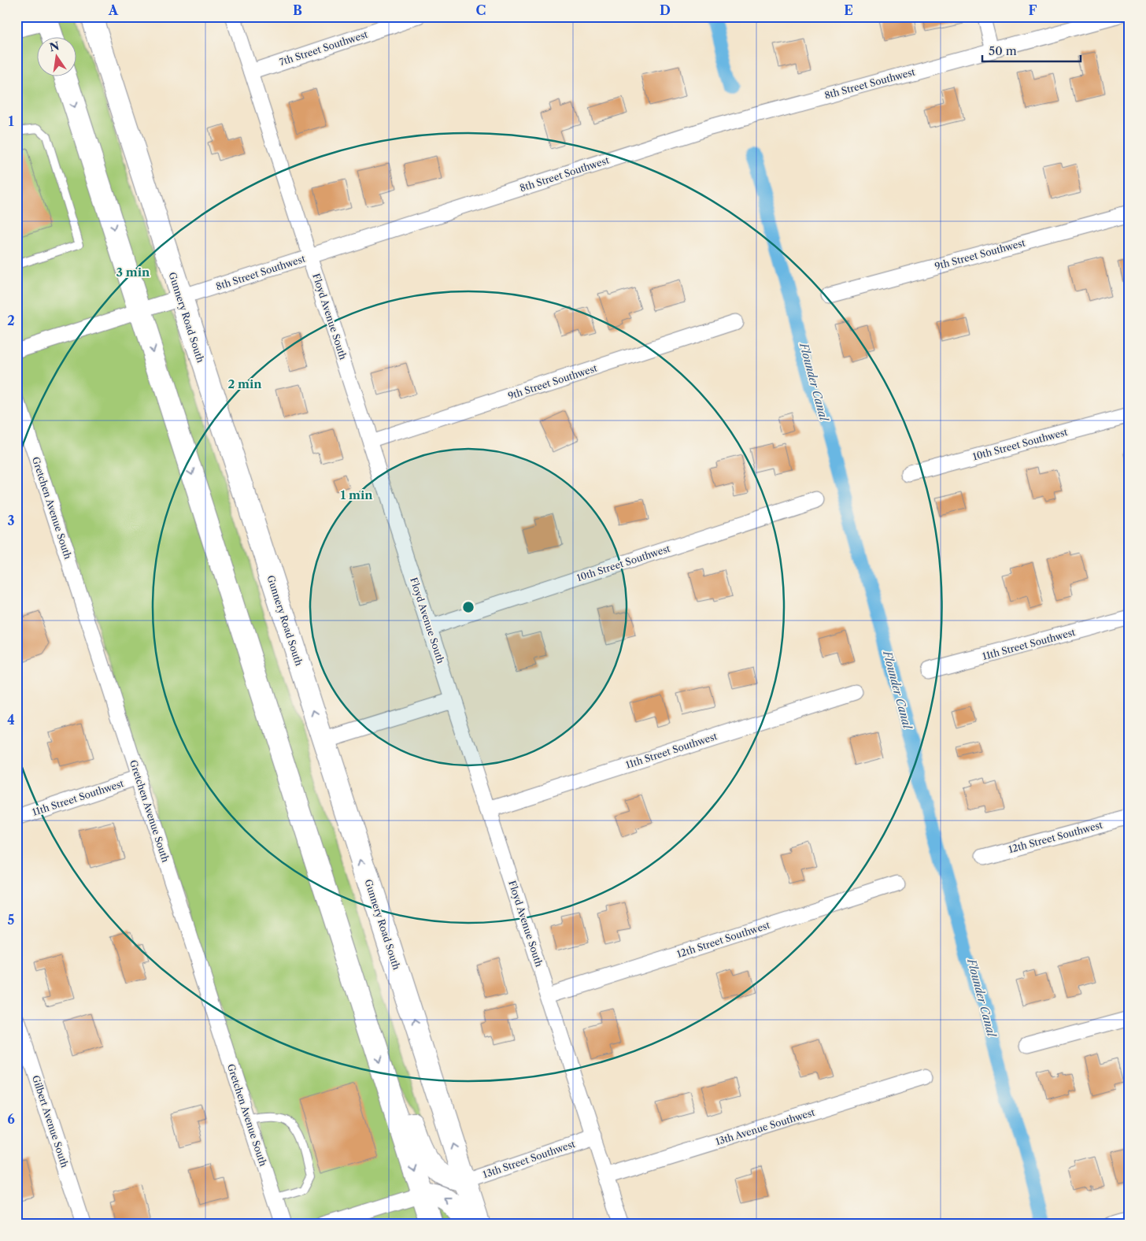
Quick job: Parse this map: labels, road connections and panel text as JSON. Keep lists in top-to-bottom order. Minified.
{"streets":{"main road":["Gunnery Road South"],"street":["7th Street Southwest","8th Street Southwest","9th Street Southwest","Floyd Avenue South","10th Street Southwest","Gretchen Avenue South","11th Street Southwest","12th Street Southwest","Gilbert Avenue South","13th Avenue Southwest","13th Street Southwest"]},"crossings":[["7th Street Southwest","Floyd Avenue South"],["8th Street Southwest","Floyd Avenue South"],["8th Street Southwest","Gunnery Road South"],["9th Street Southwest","Floyd Avenue South"],["Floyd Avenue South","10th Street Southwest"],["Floyd Avenue South","11th Street Southwest"],["Floyd Avenue South","12th Street Southwest"],["Floyd Avenue South","13th Avenue Southwest"],["Floyd Avenue South","13th Street Southwest"],["Gunnery Road South","13th Street Southwest"],["Gretchen Avenue South","11th Street Southwest"]],"water":["Flounder Canal"],"scale_bar":"50 m","north":"top","grid":{"columns":["A","B","C","D","E","F"],"rows":["1","2","3","4","5","6"]},"rings":["3 min","2 min","1 min"]}
